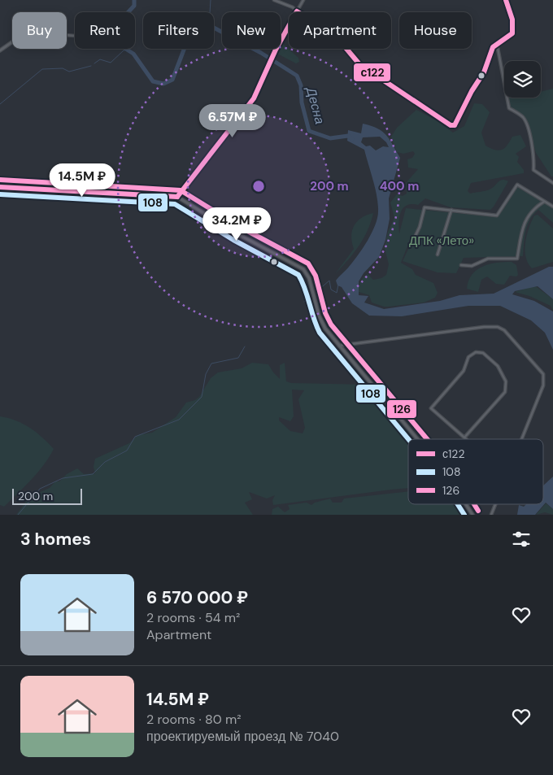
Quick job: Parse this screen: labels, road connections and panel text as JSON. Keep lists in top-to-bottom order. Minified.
{"water":["Десна"],"parks":["ДПК «Лето»"],"lines":["transit line с122","transit line 126","transit line 108"],"legend":["с122","108","126"],"scale_bar":"200 m","page":{"chip":["Buy","Rent","Filters","New","Apartment","House"],"price":["6.57M ₽","14.5M ₽","34.2M ₽"],"scale":"200 m","heading":"3 homes","list":[{"name":"6 570 000 ₽","note":"2 rooms · 54 m² · Apartment"},{"name":"14.5M ₽","note":"2 rooms · 80 m² · проектируемый проезд № 7040"}]},"rings":["200 m","400 m"]}
